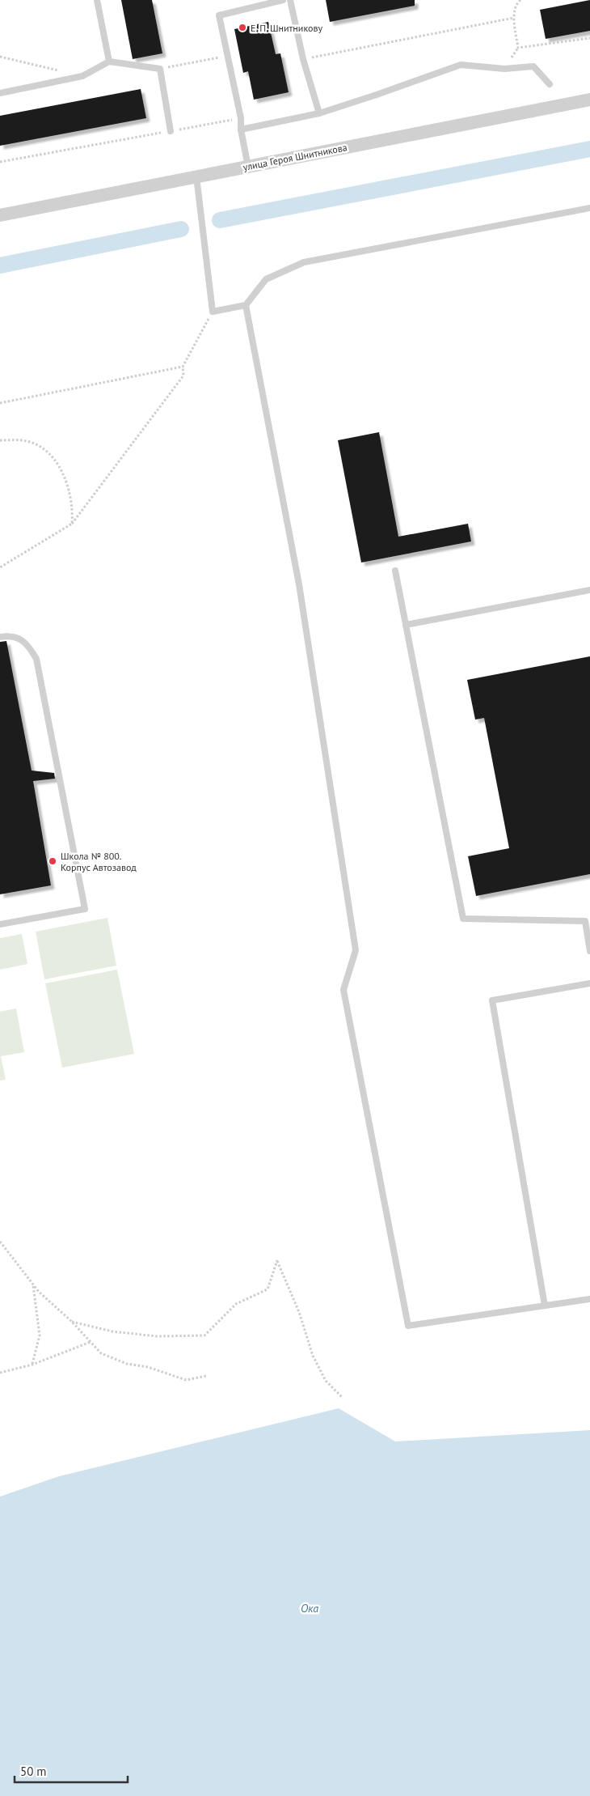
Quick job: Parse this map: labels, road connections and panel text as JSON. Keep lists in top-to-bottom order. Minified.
{"streets":{"street":["улица Героя Шнитникова"]},"water":["Ока"],"places":["Е. П. Шнитникову","Школа № 800. Корпус Автозавод"],"scale_bar":"50 m"}
